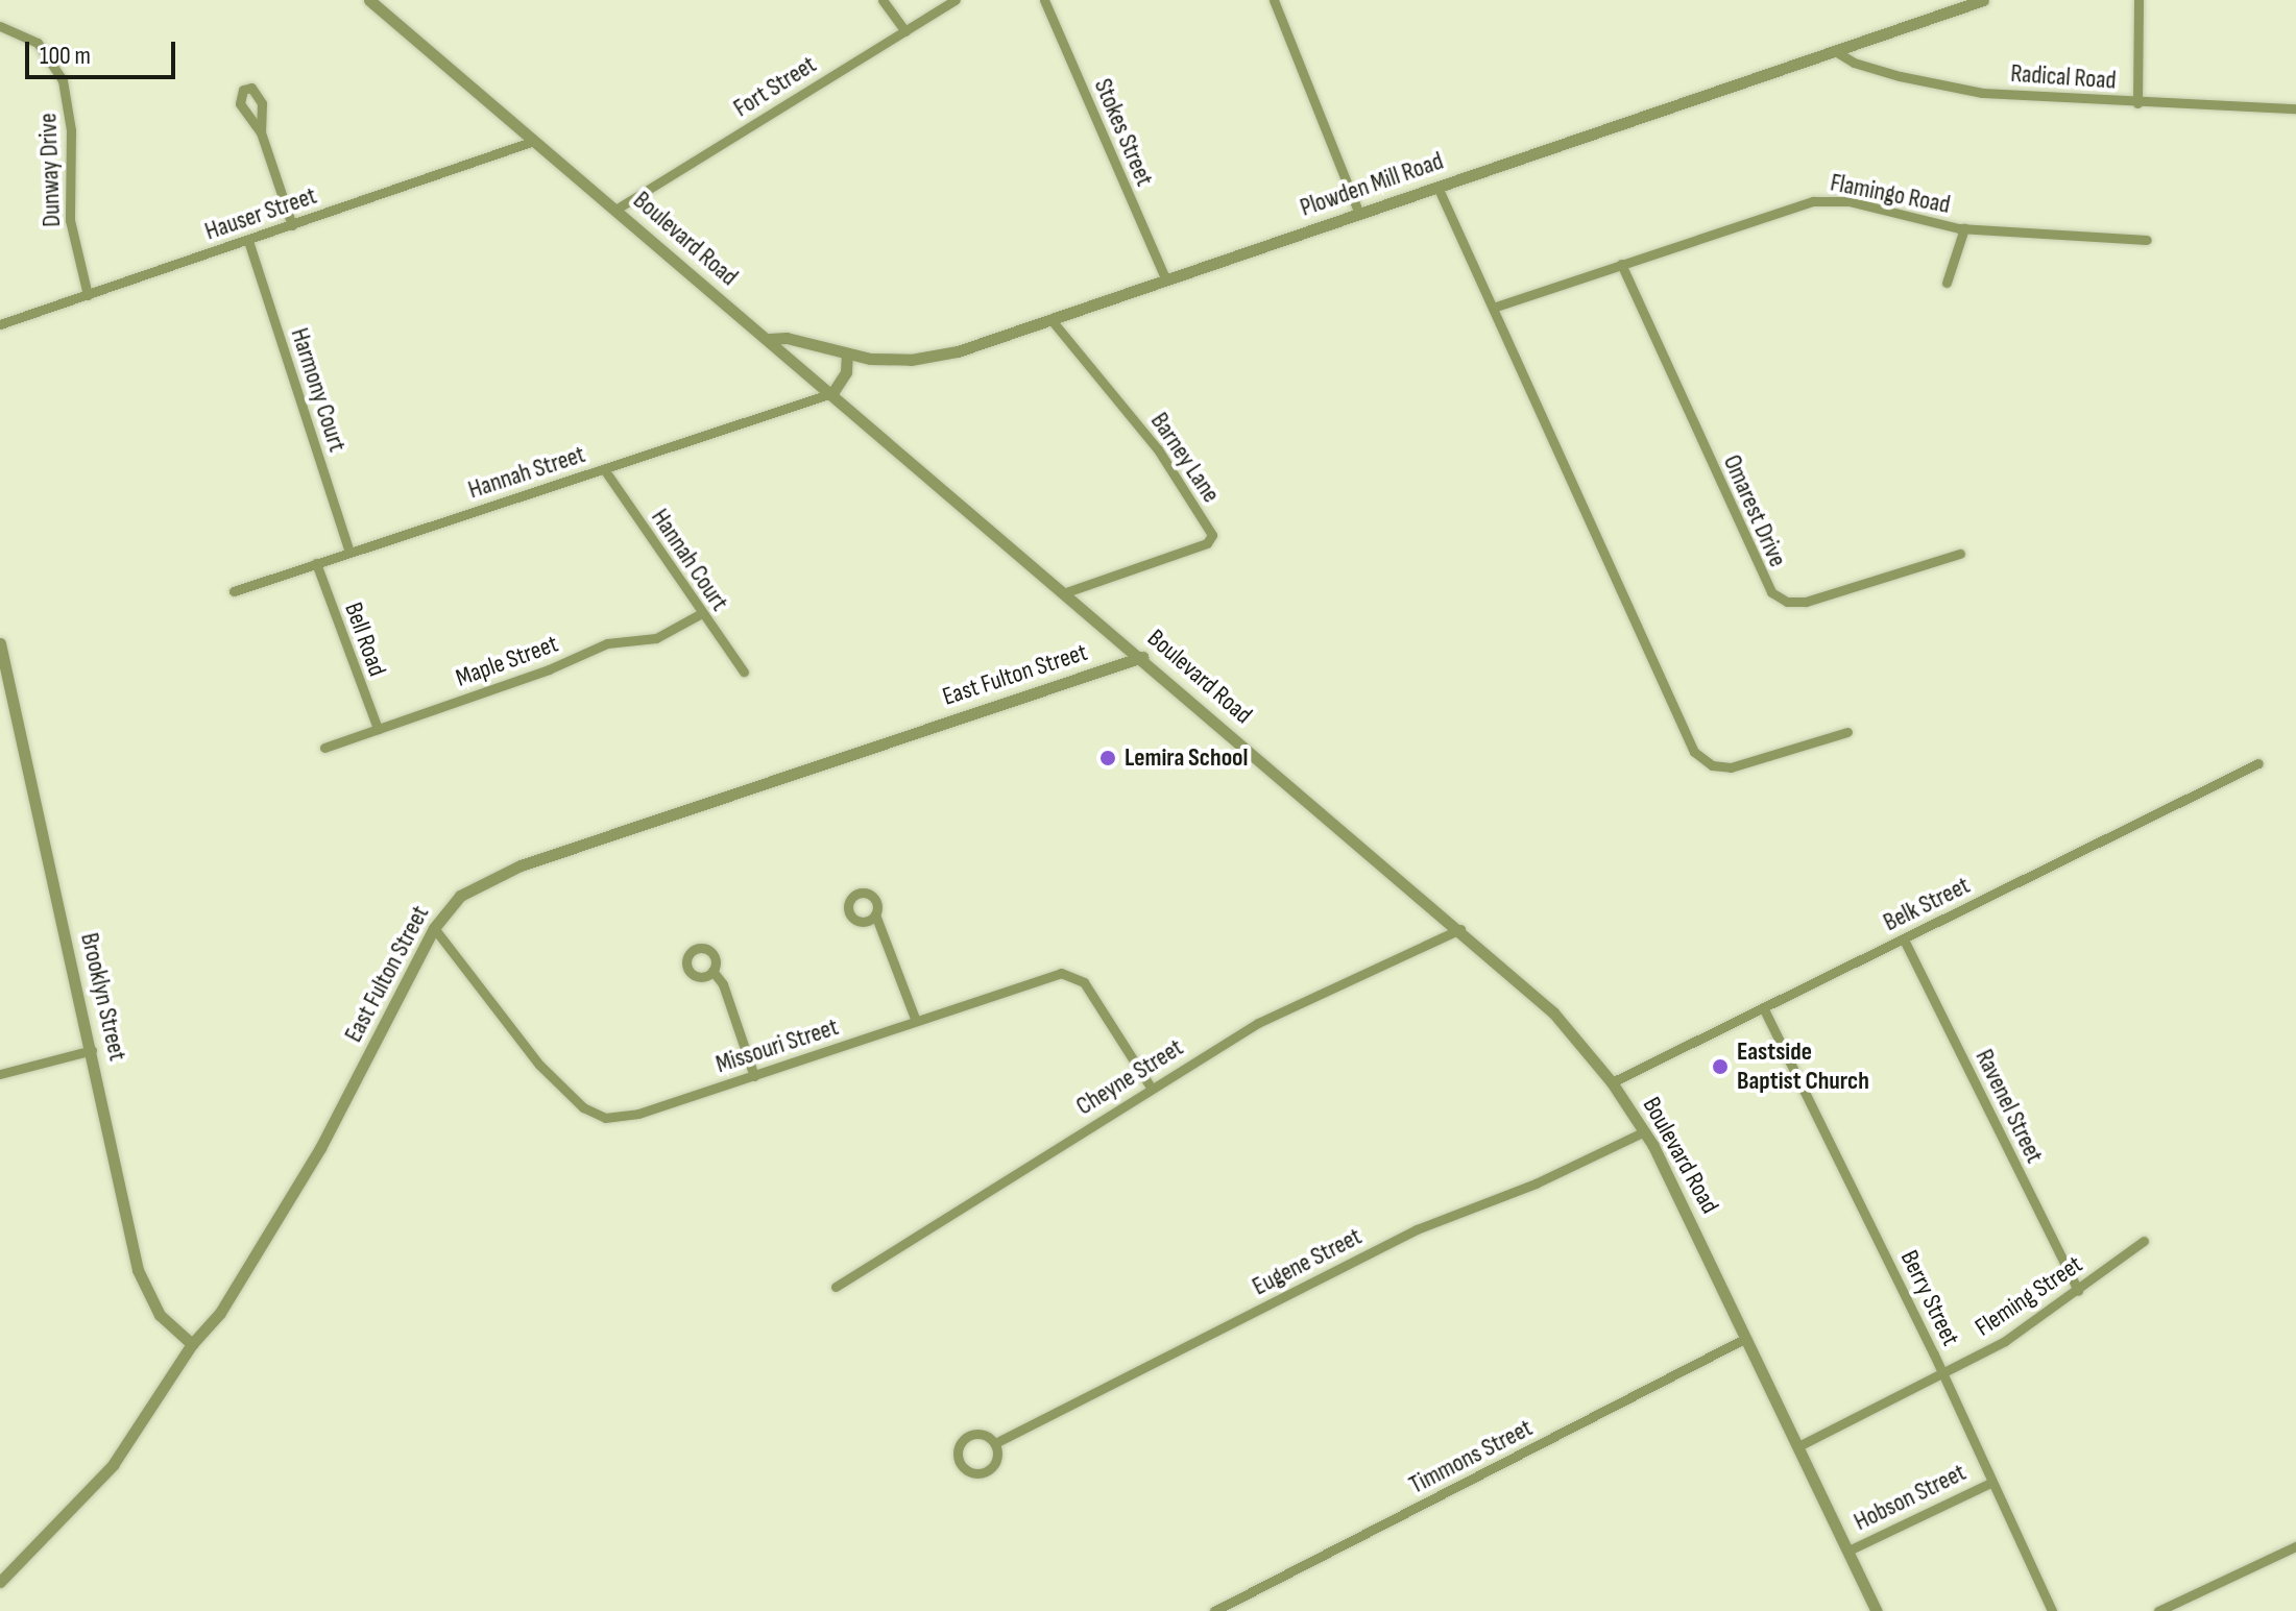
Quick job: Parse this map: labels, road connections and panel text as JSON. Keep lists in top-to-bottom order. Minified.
{"streets":{"street":["Radical Road","Fort Street","Stokes Street","Dunway Drive","Plowden Mill Road","Flamingo Road","Hauser Street","Boulevard Road","Harmony Court","Barney Lane","Hannah Street","Omarest Drive","Hannah Court","Bell Road","Maple Street","East Fulton Street","Belk Street","Brooklyn Street","Missouri Street","Cheyne Street","Ravenel Street","Eugene Street","Fleming Street","Berry Street","Timmons Street","Hobson Street"]},"crossings":[["Radical Road","Plowden Mill Road"],["Fort Street","Boulevard Road"],["Stokes Street","Plowden Mill Road"],["Dunway Drive","Hauser Street"],["Plowden Mill Road","Boulevard Road"],["Plowden Mill Road","Barney Lane"],["Flamingo Road","Omarest Drive"],["Hauser Street","Boulevard Road"],["Hauser Street","Harmony Court"],["Boulevard Road","Barney Lane"],["Boulevard Road","Hannah Street"],["Boulevard Road","East Fulton Street"],["Boulevard Road","Belk Street"],["Boulevard Road","Cheyne Street"],["Boulevard Road","Eugene Street"],["Boulevard Road","Fleming Street"],["Boulevard Road","Timmons Street"],["Boulevard Road","Hobson Street"],["Harmony Court","Hannah Street"],["Hannah Street","Hannah Court"],["Hannah Street","Bell Road"],["Hannah Court","Maple Street"],["Bell Road","Maple Street"],["East Fulton Street","Brooklyn Street"],["East Fulton Street","Missouri Street"],["Belk Street","Ravenel Street"],["Belk Street","Berry Street"],["Missouri Street","Cheyne Street"],["Ravenel Street","Fleming Street"],["Fleming Street","Berry Street"],["Berry Street","Hobson Street"]],"places":["Lemira School","Eastside Baptist Church"],"scale_bar":"100 m"}
